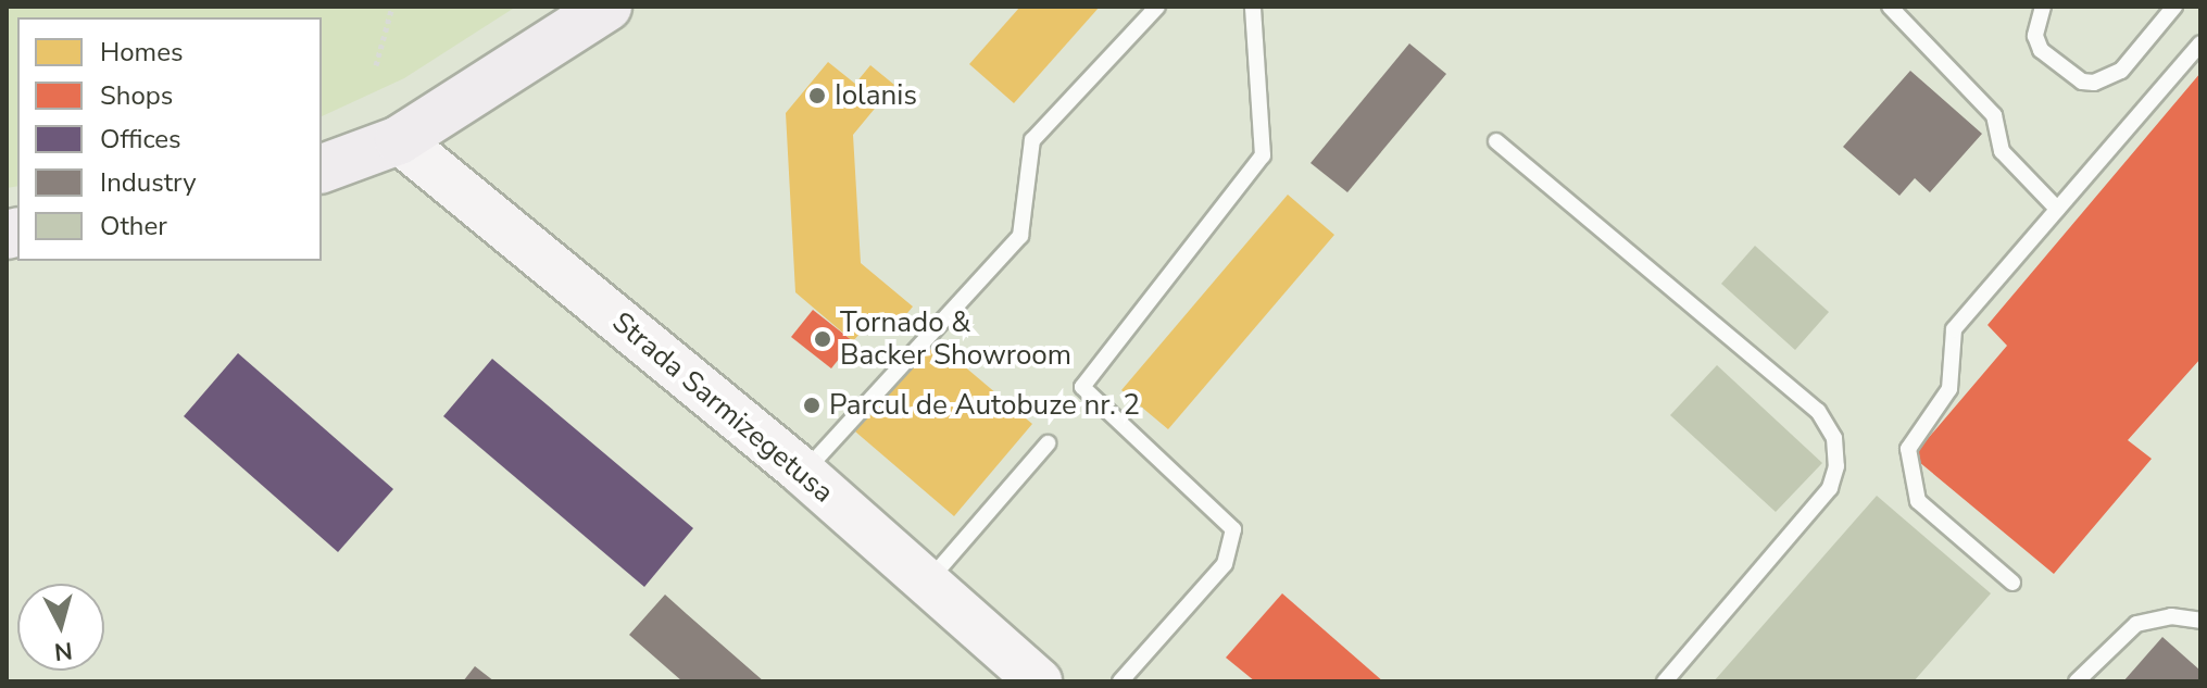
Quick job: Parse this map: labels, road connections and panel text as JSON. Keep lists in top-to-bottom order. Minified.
{"streets":{"main road":["Strada Sarmizegetusa"]},"places":["Iolanis","Tornado & Backer Showroom","Parcul de Autobuze nr. 2"],"legend":["Homes","Shops","Offices","Industry","Other"],"north":"bottom"}
